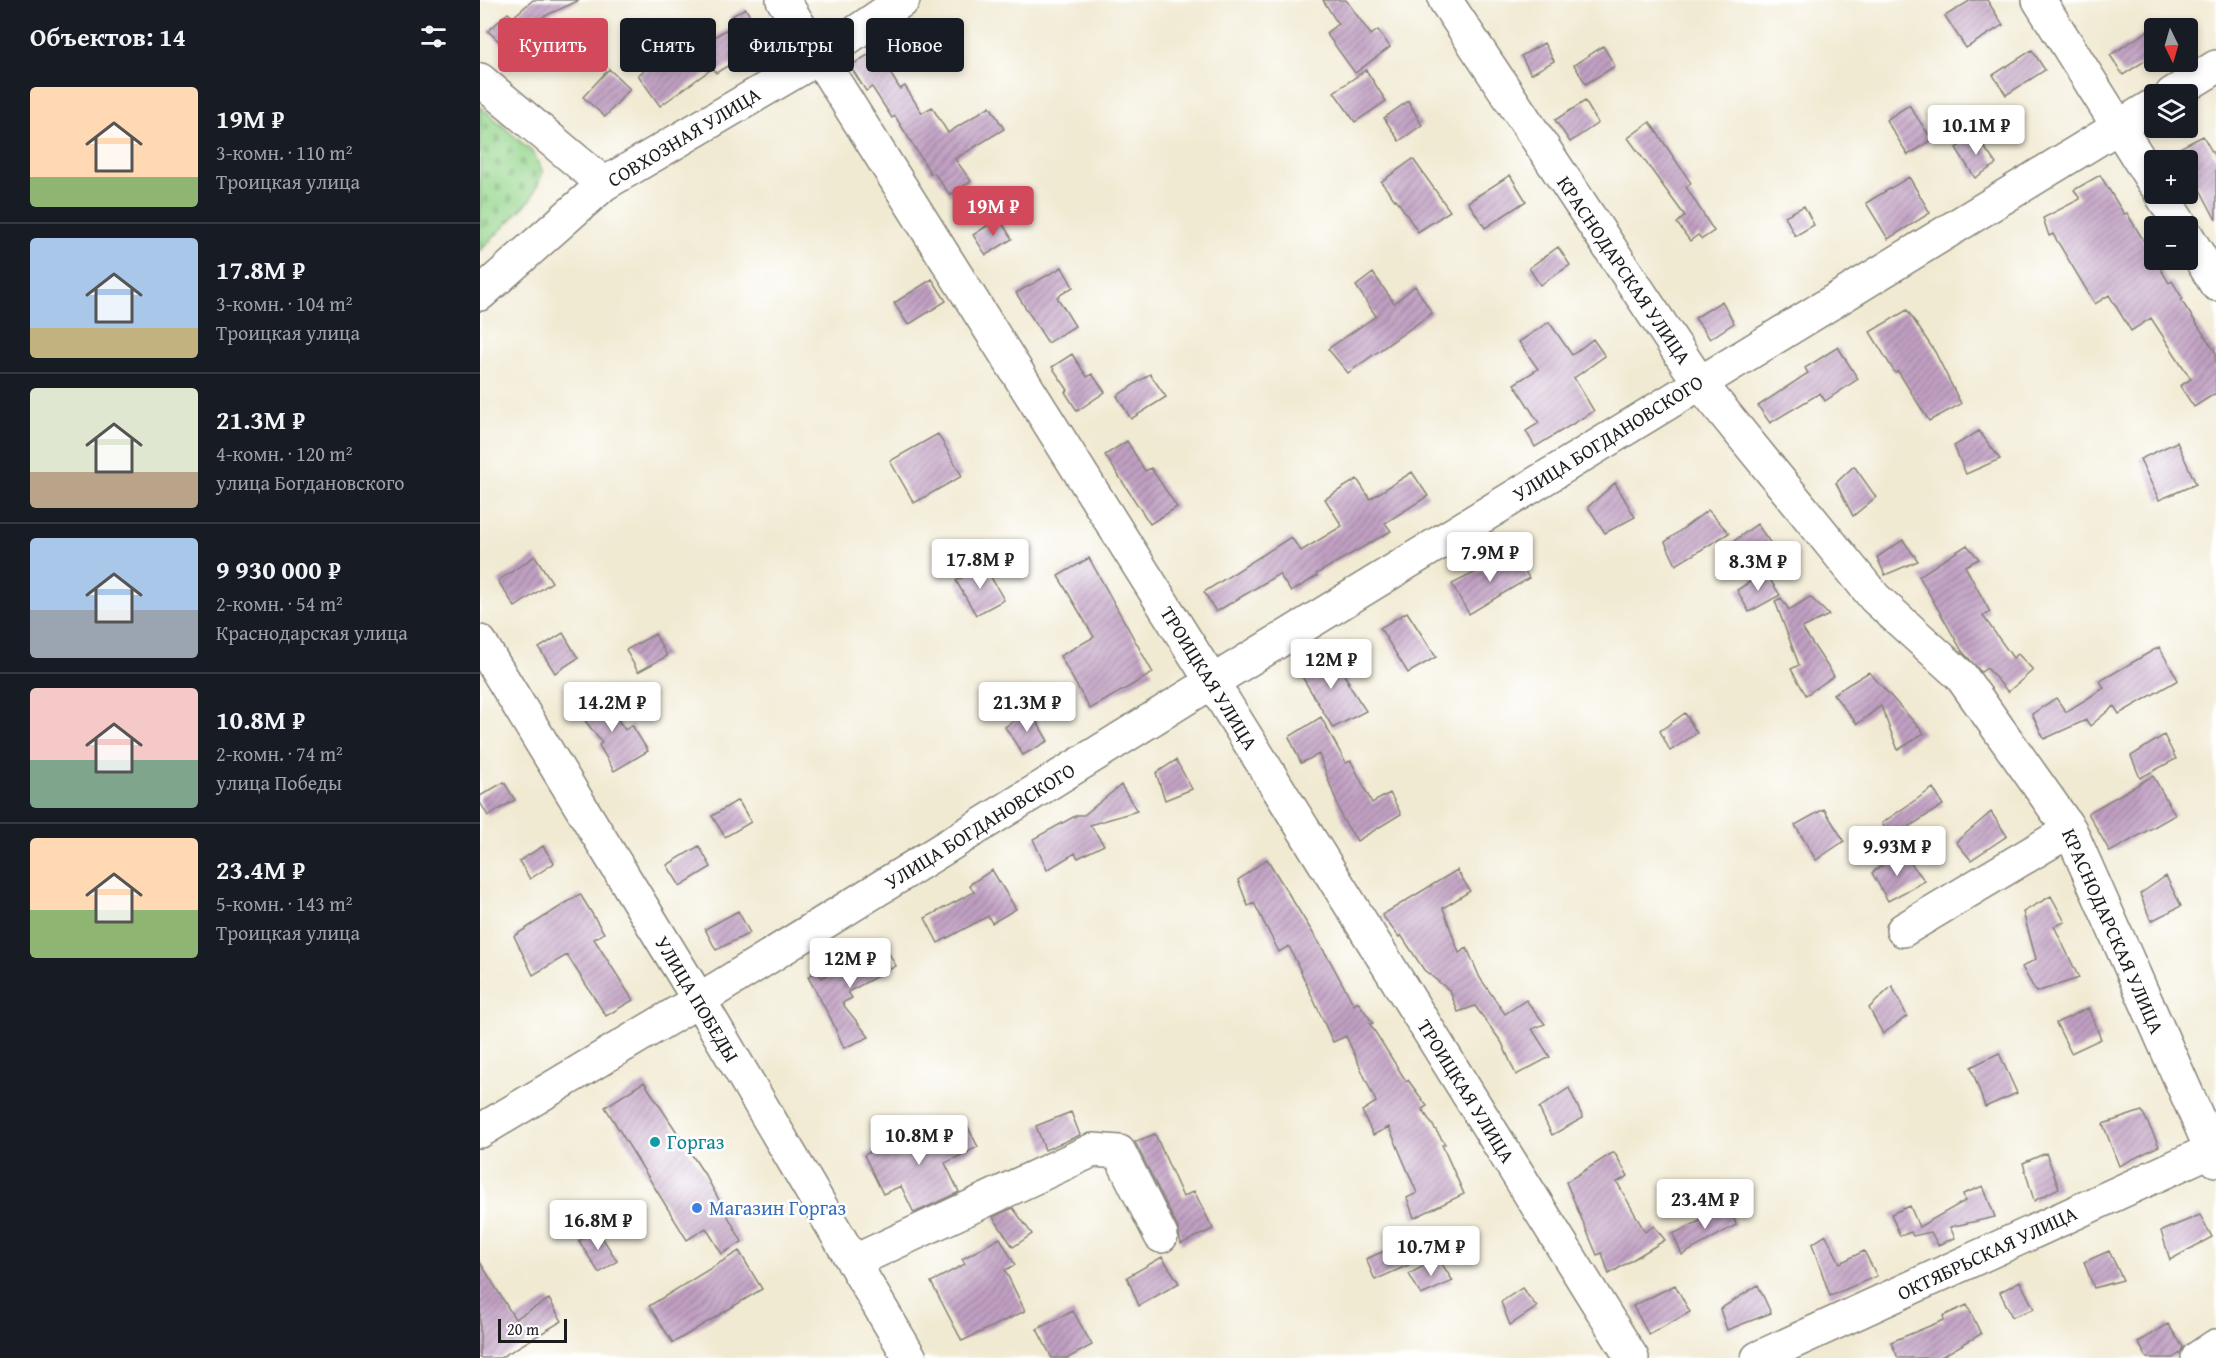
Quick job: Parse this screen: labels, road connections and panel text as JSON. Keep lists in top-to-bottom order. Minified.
{"streets":{"street":["СОВХОЗНАЯ УЛИЦА","КРАСНОДАРСКАЯ УЛИЦА","УЛИЦА БОГДАНОВСКОГО","ТРОИЦКАЯ УЛИЦА","УЛИЦА ПОБЕДЫ","ОКТЯБРЬСКАЯ УЛИЦА"]},"crossings":[["КРАСНОДАРСКАЯ УЛИЦА","УЛИЦА БОГДАНОВСКОГО"],["КРАСНОДАРСКАЯ УЛИЦА","ОКТЯБРЬСКАЯ УЛИЦА"],["УЛИЦА БОГДАНОВСКОГО","ТРОИЦКАЯ УЛИЦА"],["УЛИЦА БОГДАНОВСКОГО","УЛИЦА ПОБЕДЫ"]],"places":["Горгаз","Магазин Горгаз"],"scale_bar":"20 m","north":"bottom","page":{"heading":"Объектов: 14","map_buttons":["+","−"],"chip":["Купить","Снять","Фильтры","Новое"],"list":[{"name":"19M ₽","note":"3-комн. · 110 m² · Троицкая улица"},{"name":"17.8M ₽","note":"3-комн. · 104 m² · Троицкая улица"},{"name":"21.3M ₽","note":"4-комн. · 120 m² · улица Богдановского"},{"name":"9 930 000 ₽","note":"2-комн. · 54 m² · Краснодарская улица"},{"name":"10.8M ₽","note":"2-комн. · 74 m² · улица Победы"},{"name":"23.4M ₽","note":"5-комн. · 143 m² · Троицкая улица"}],"price":["10.1M ₽","19M ₽","7.9M ₽","17.8M ₽","8.3M ₽","12M ₽","14.2M ₽","21.3M ₽","9.93M ₽","12M ₽","10.8M ₽","23.4M ₽","16.8M ₽","10.7M ₽"],"scale":"20 m"}}
